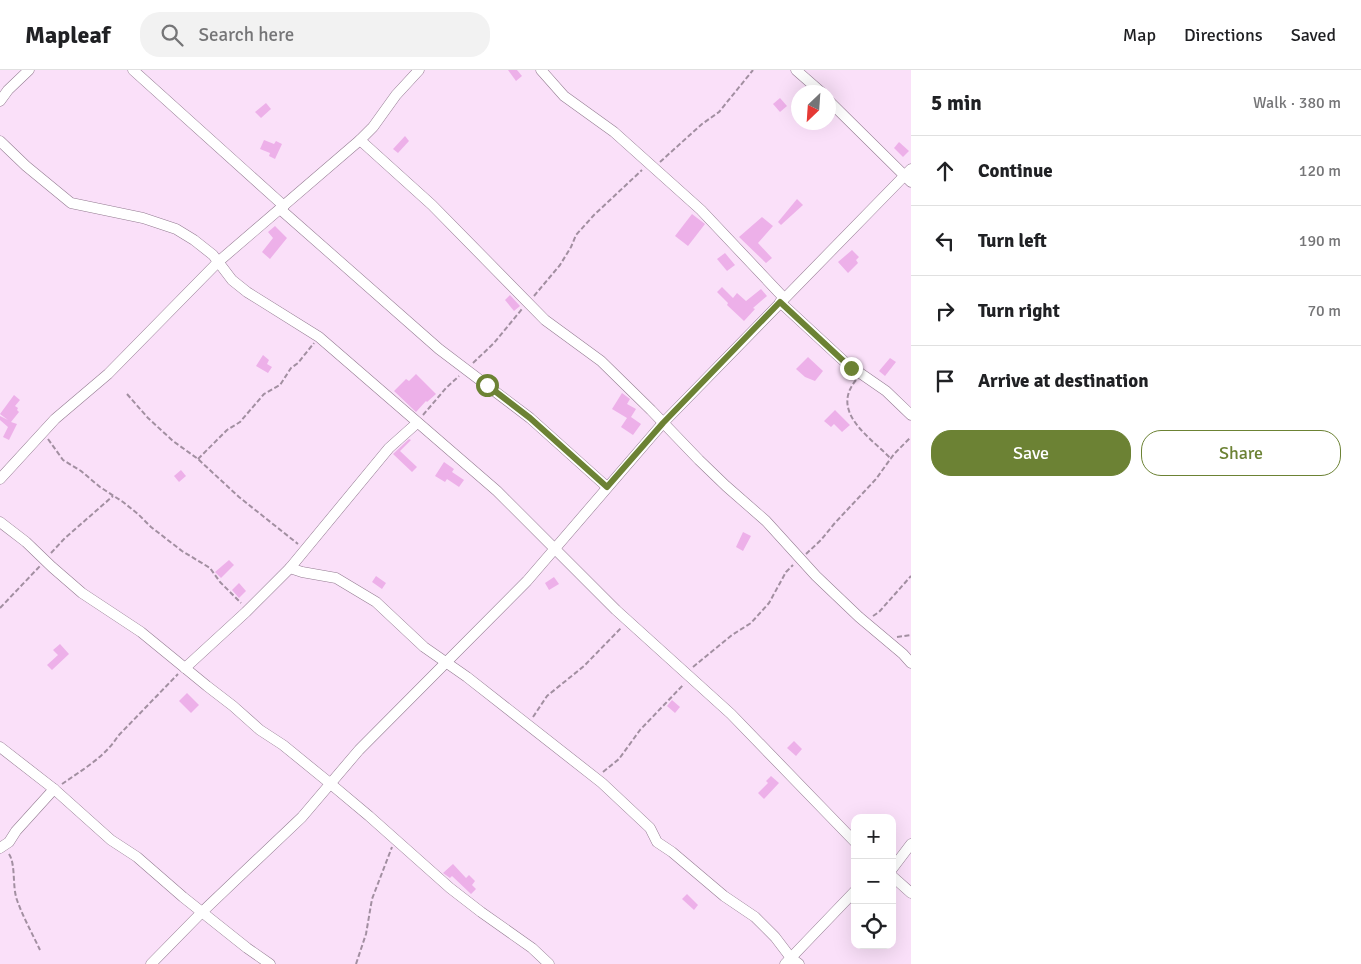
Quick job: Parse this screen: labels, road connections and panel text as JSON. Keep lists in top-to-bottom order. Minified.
{"north":"bottom left","page":{"header":"Mapleaf","search":"Search here","nav":["Map","Directions","Saved"],"heading":["5 min","Walk · 380 m"],"list":[["Continue","120 m"],["Turn left","190 m"],["Turn right","70 m"],"Arrive at destination"],"buttons":["Save","Share"],"map_buttons":["+","−"]}}
